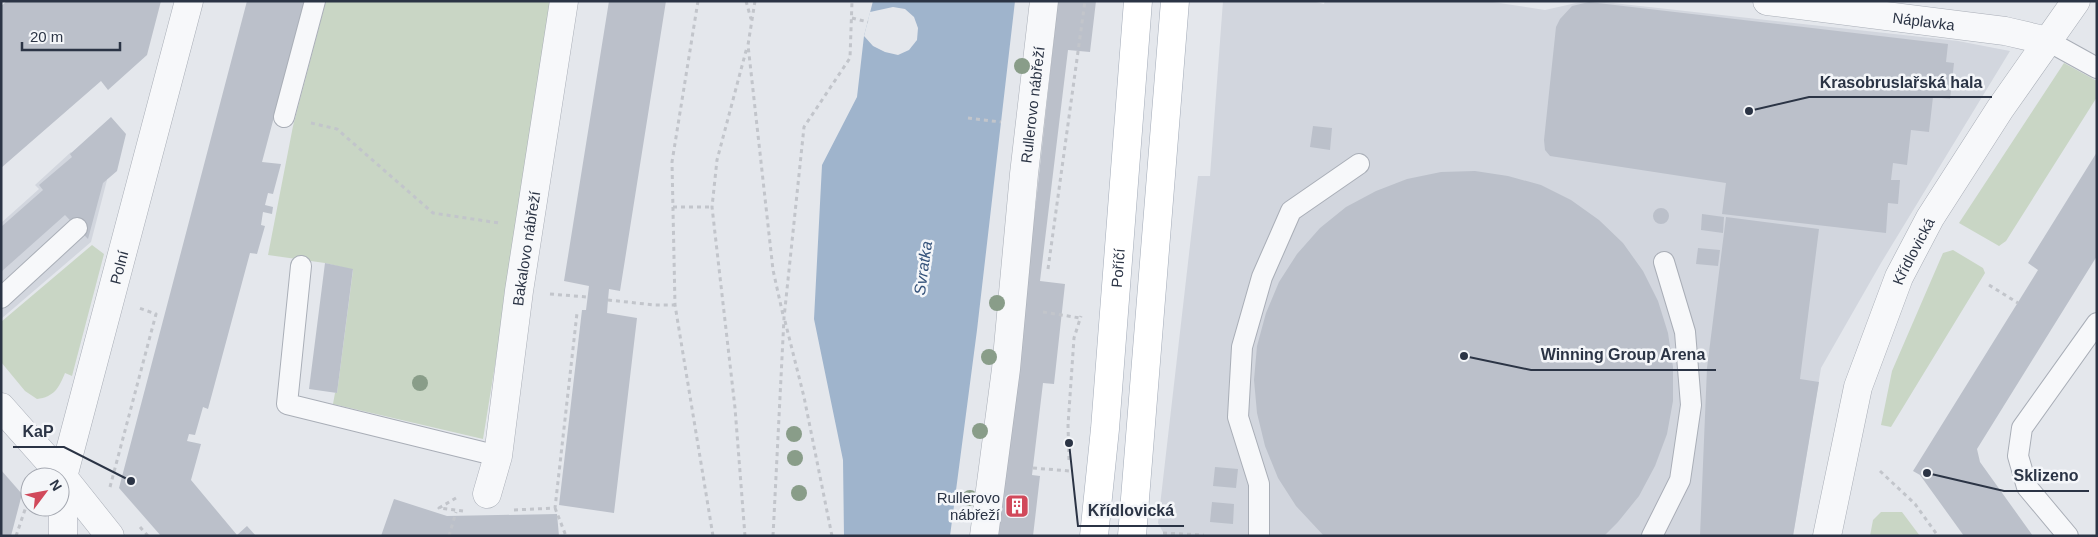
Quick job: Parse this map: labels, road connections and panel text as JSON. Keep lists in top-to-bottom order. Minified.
{"streets":{"main road":["Poříčí"],"street":["Náplavka","Rullerovo nábřeží","Bakalovo nábřeží","Křídlovická","Polní"]},"crossings":[["Náplavka","Křídlovická"]],"water":["Svratka"],"places":{"other":["Krasobruslařská hala","Winning Group Arena","Křídlovická","Sklizeno","KaP"],"building":["Rullerovo nábřeží"]},"scale_bar":"20 m","north":"top right"}
